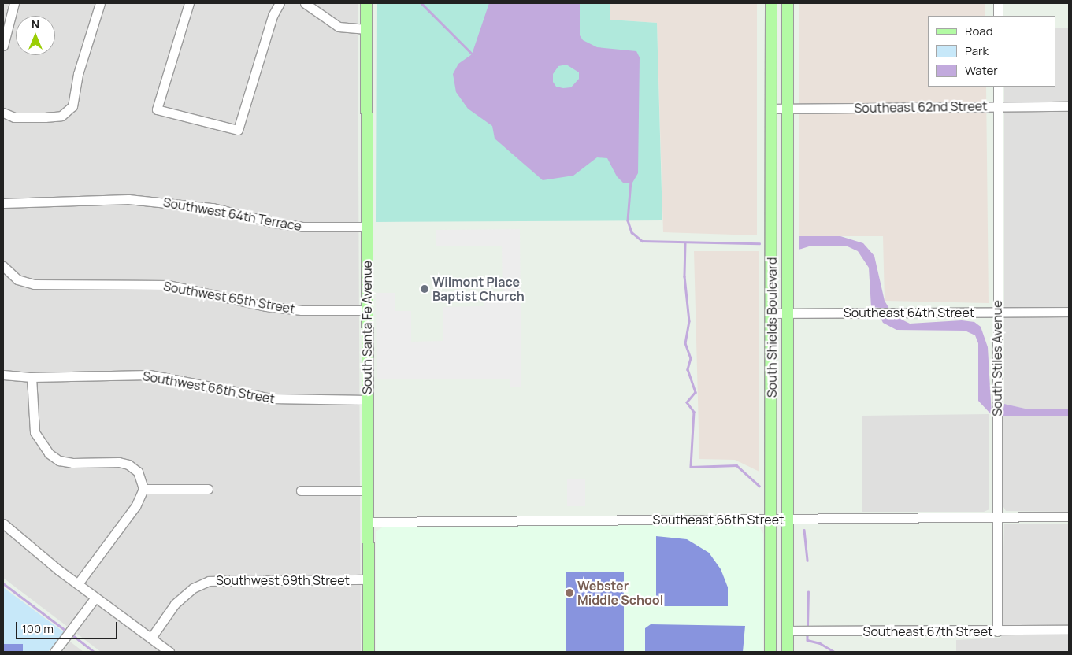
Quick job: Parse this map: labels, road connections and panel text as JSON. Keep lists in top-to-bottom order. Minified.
{"streets":{"main road":["South Santa Fe Avenue","South Shields Boulevard"],"street":["Southeast 62nd Street","Southwest 64th Terrace","Southwest 65th Street","Southeast 64th Street","South Stiles Avenue","Southwest 66th Street","Southeast 66th Street","Southwest 69th Street","Southeast 67th Street"]},"crossings":[["Southeast 62nd Street","South Shields Boulevard"],["Southeast 62nd Street","South Stiles Avenue"],["Southwest 64th Terrace","South Santa Fe Avenue"],["Southwest 65th Street","South Santa Fe Avenue"],["Southeast 64th Street","South Shields Boulevard"],["Southeast 64th Street","South Stiles Avenue"],["South Santa Fe Avenue","Southwest 66th Street"],["South Santa Fe Avenue","Southeast 66th Street"],["South Santa Fe Avenue","Southwest 69th Street"],["South Shields Boulevard","Southeast 66th Street"],["South Shields Boulevard","Southeast 67th Street"],["South Stiles Avenue","Southeast 66th Street"],["South Stiles Avenue","Southeast 67th Street"]],"places":["Wilmont Place Baptist Church","Webster Middle School"],"legend":["Road","Park","Water"],"scale_bar":"100 m","north":"top"}
